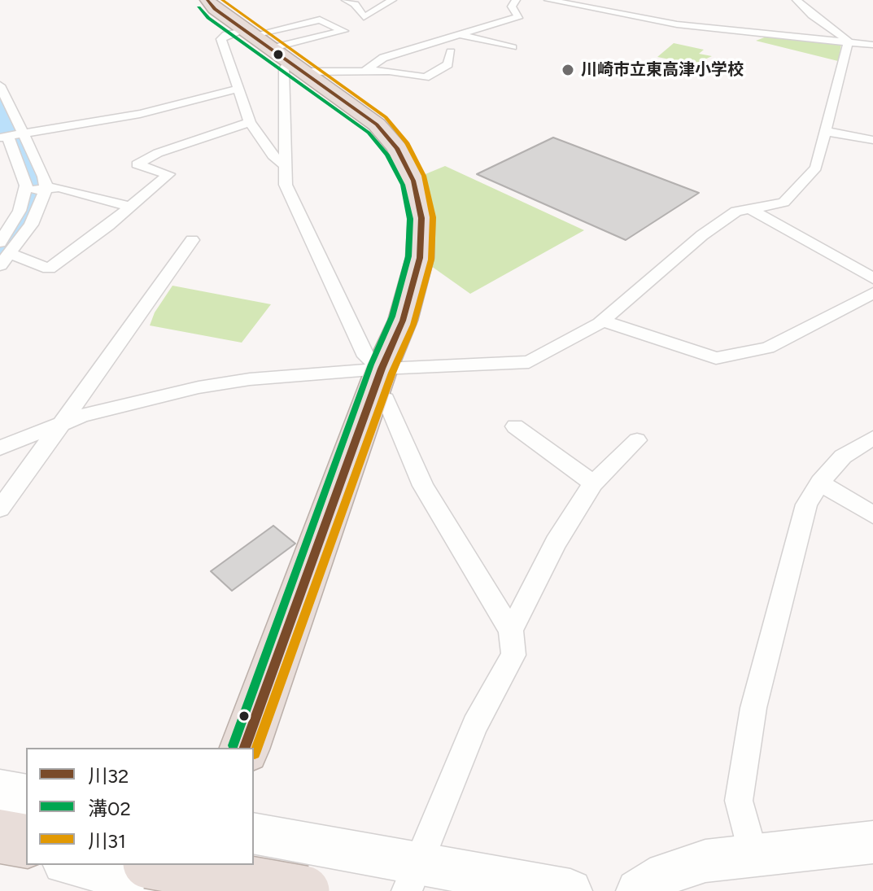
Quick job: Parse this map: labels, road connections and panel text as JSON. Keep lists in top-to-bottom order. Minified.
{"places":["川崎市立東高津小学校"],"lines":["transit line 川32","transit line 川31","transit line 溝02"],"legend":["川32","溝02","川31"]}
